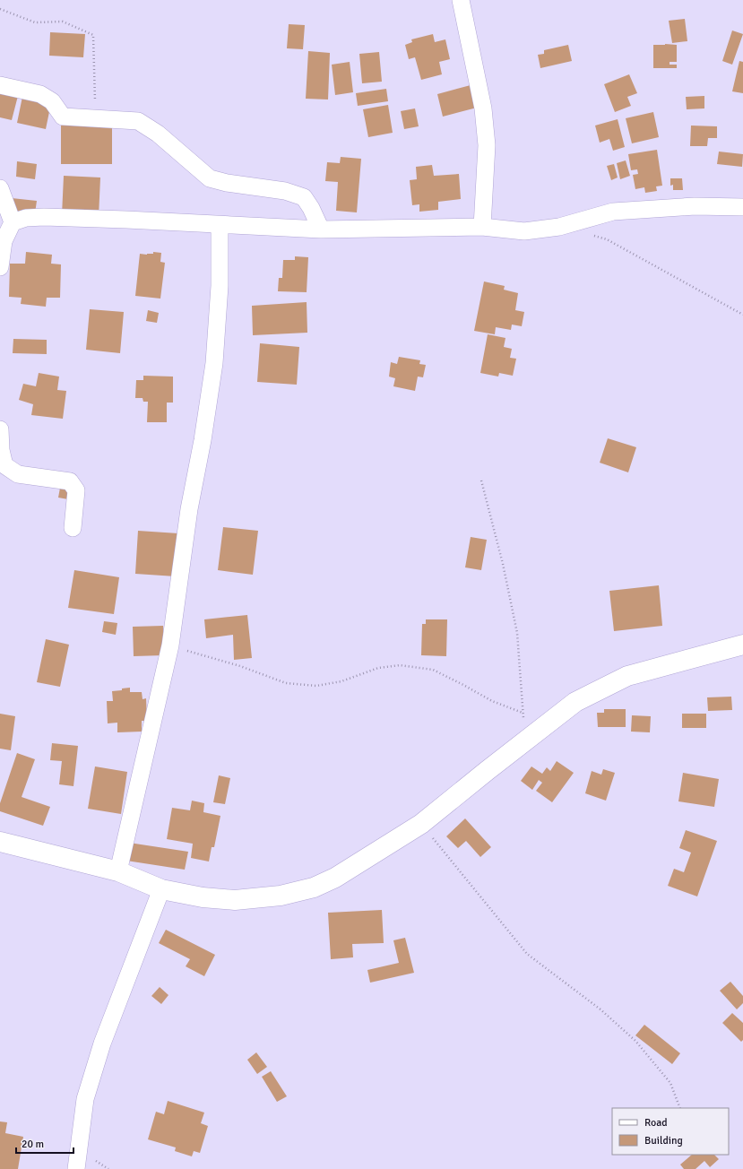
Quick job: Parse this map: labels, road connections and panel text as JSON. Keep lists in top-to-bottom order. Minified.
{"legend":["Road","Building"],"scale_bar":"20 m"}
